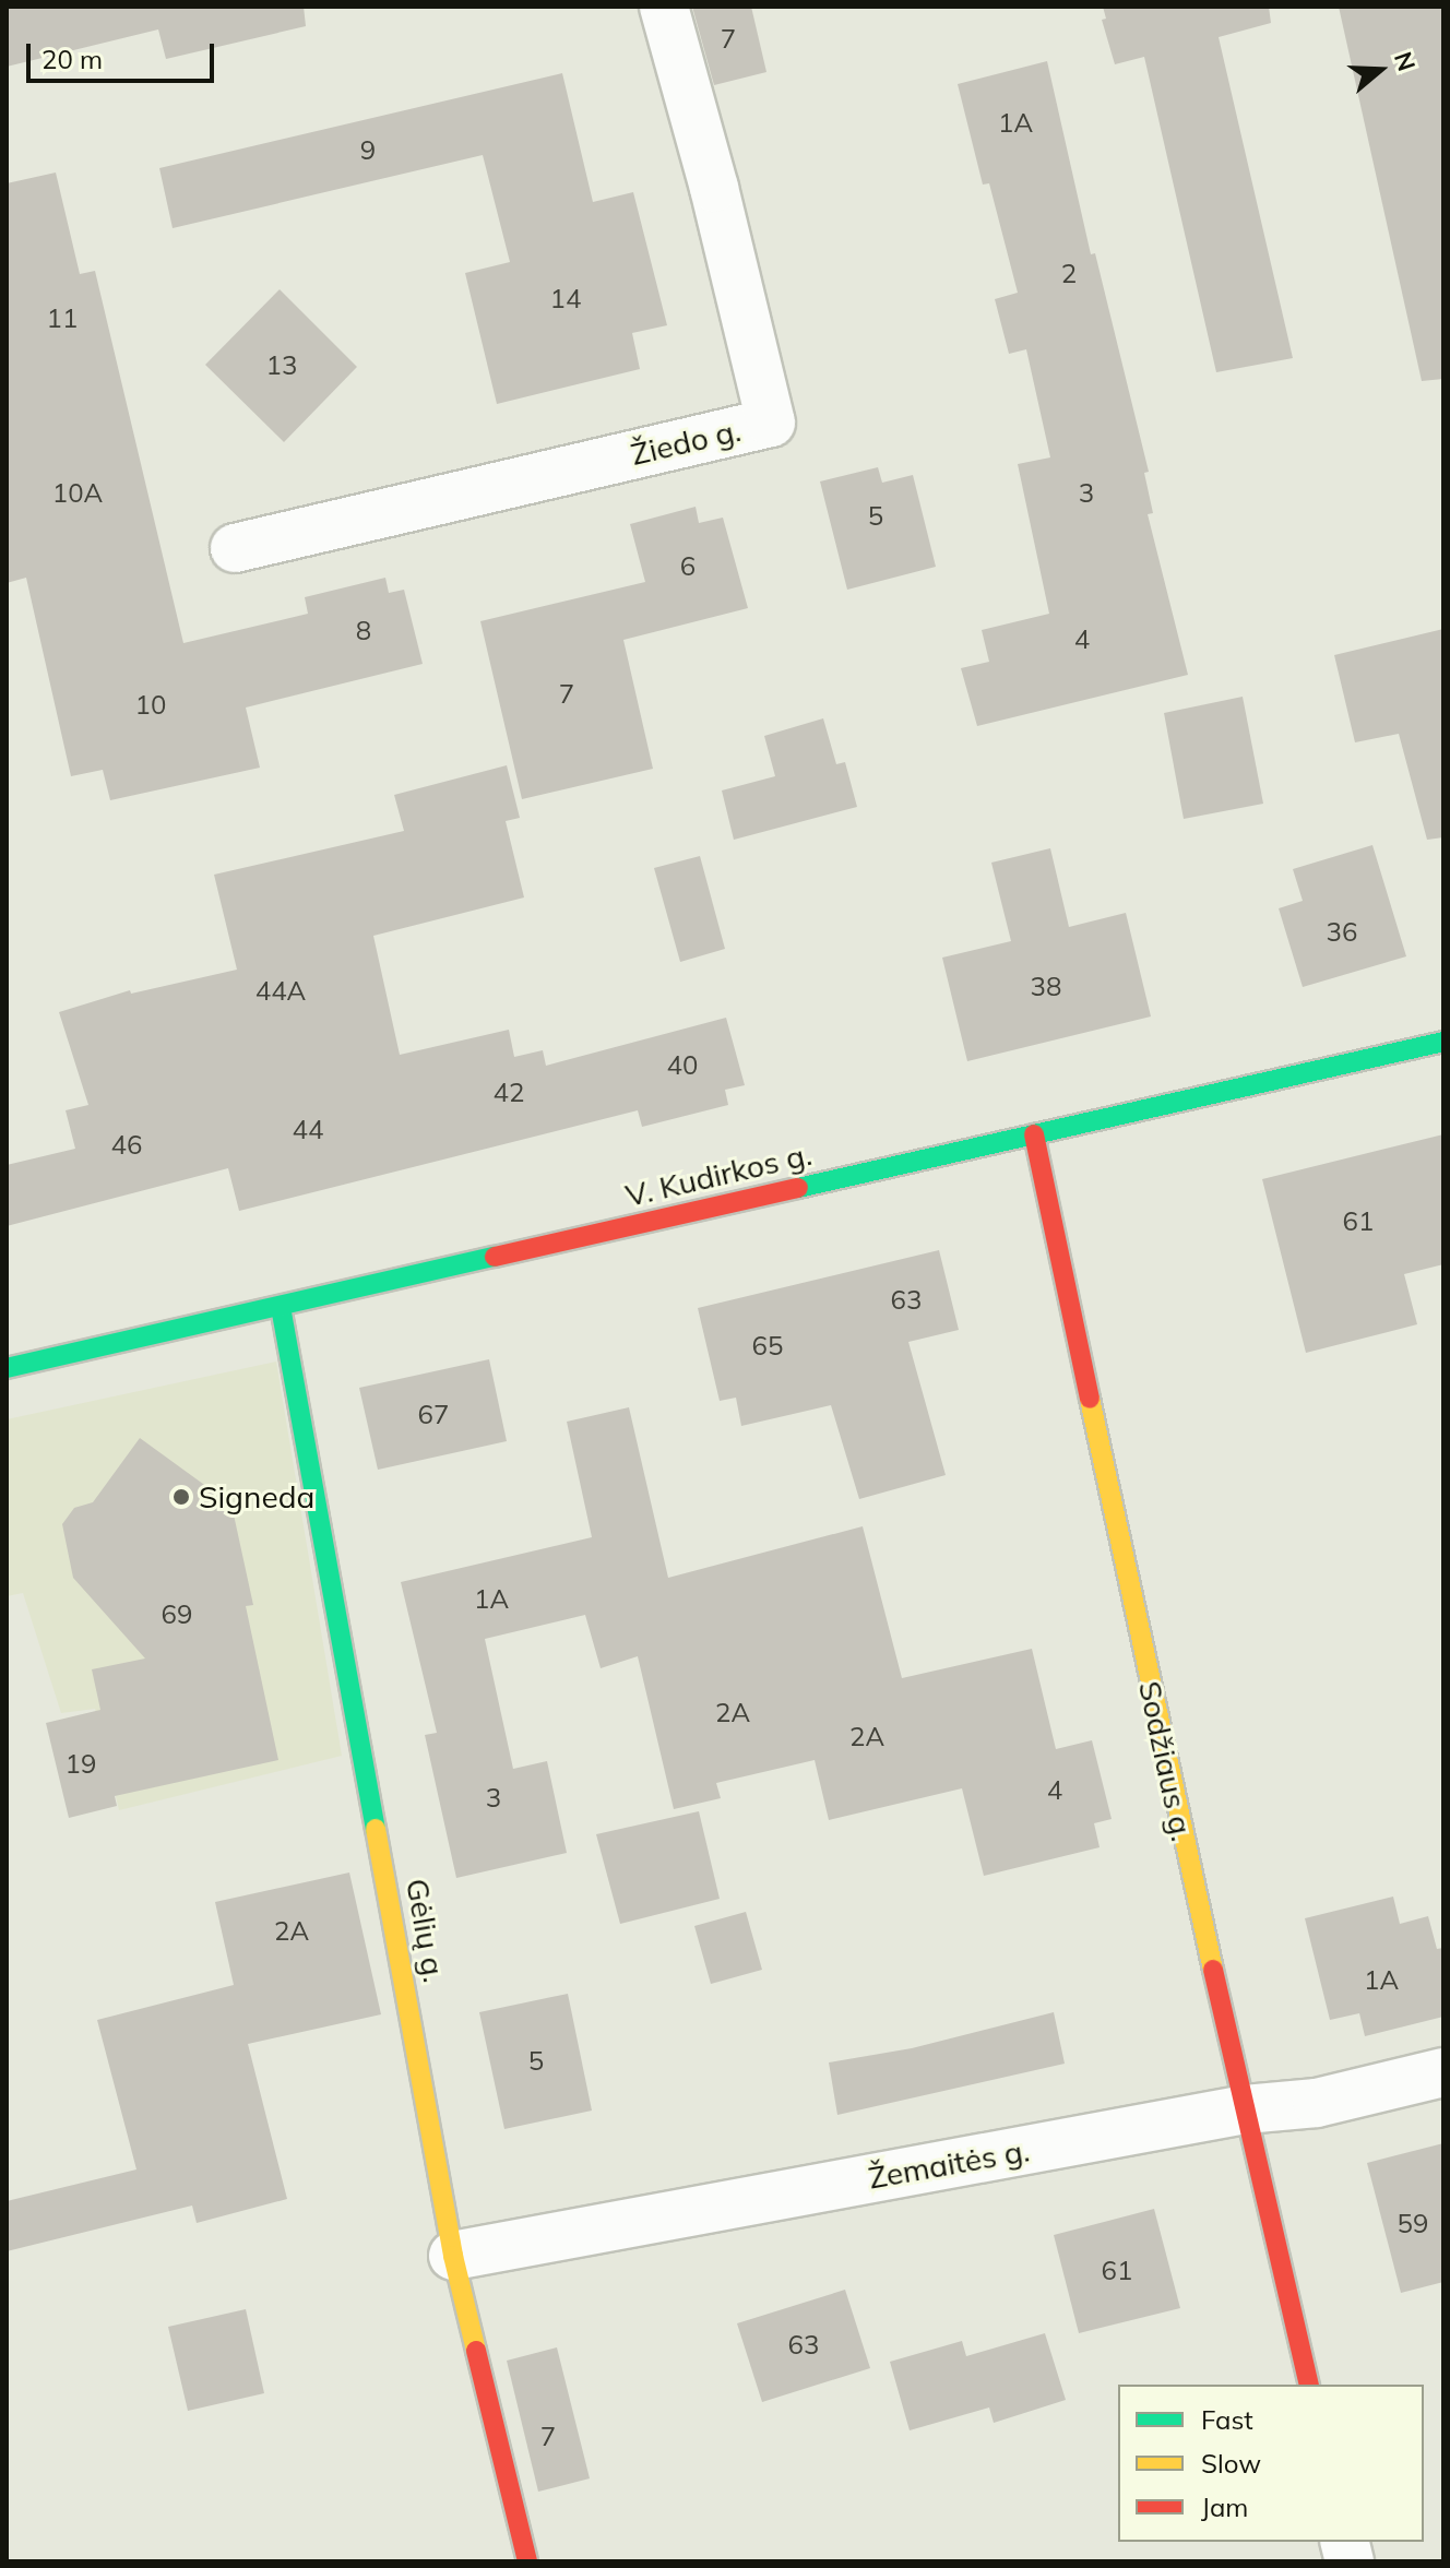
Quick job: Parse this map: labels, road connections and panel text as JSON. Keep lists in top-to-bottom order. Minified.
{"streets":{"street":["Žiedo g.","V. Kudirkos g.","Sodžiaus g.","Gėlių g.","Žemaitės g."]},"crossings":[["V. Kudirkos g.","Sodžiaus g."],["V. Kudirkos g.","Gėlių g."],["Sodžiaus g.","Žemaitės g."],["Gėlių g.","Žemaitės g."]],"places":["Signeda"],"house_numbers":["7","1A","9","2","14","11","13","10A","3","5","6","8","4","7","10","36","38","44A","40","42","44","46","61","63","65","67","1A","69","2A","2A","19","4","3","2A","1A","5","59","61","63","7"],"legend":["Fast","Slow","Jam"],"scale_bar":"20 m","north":"right"}
